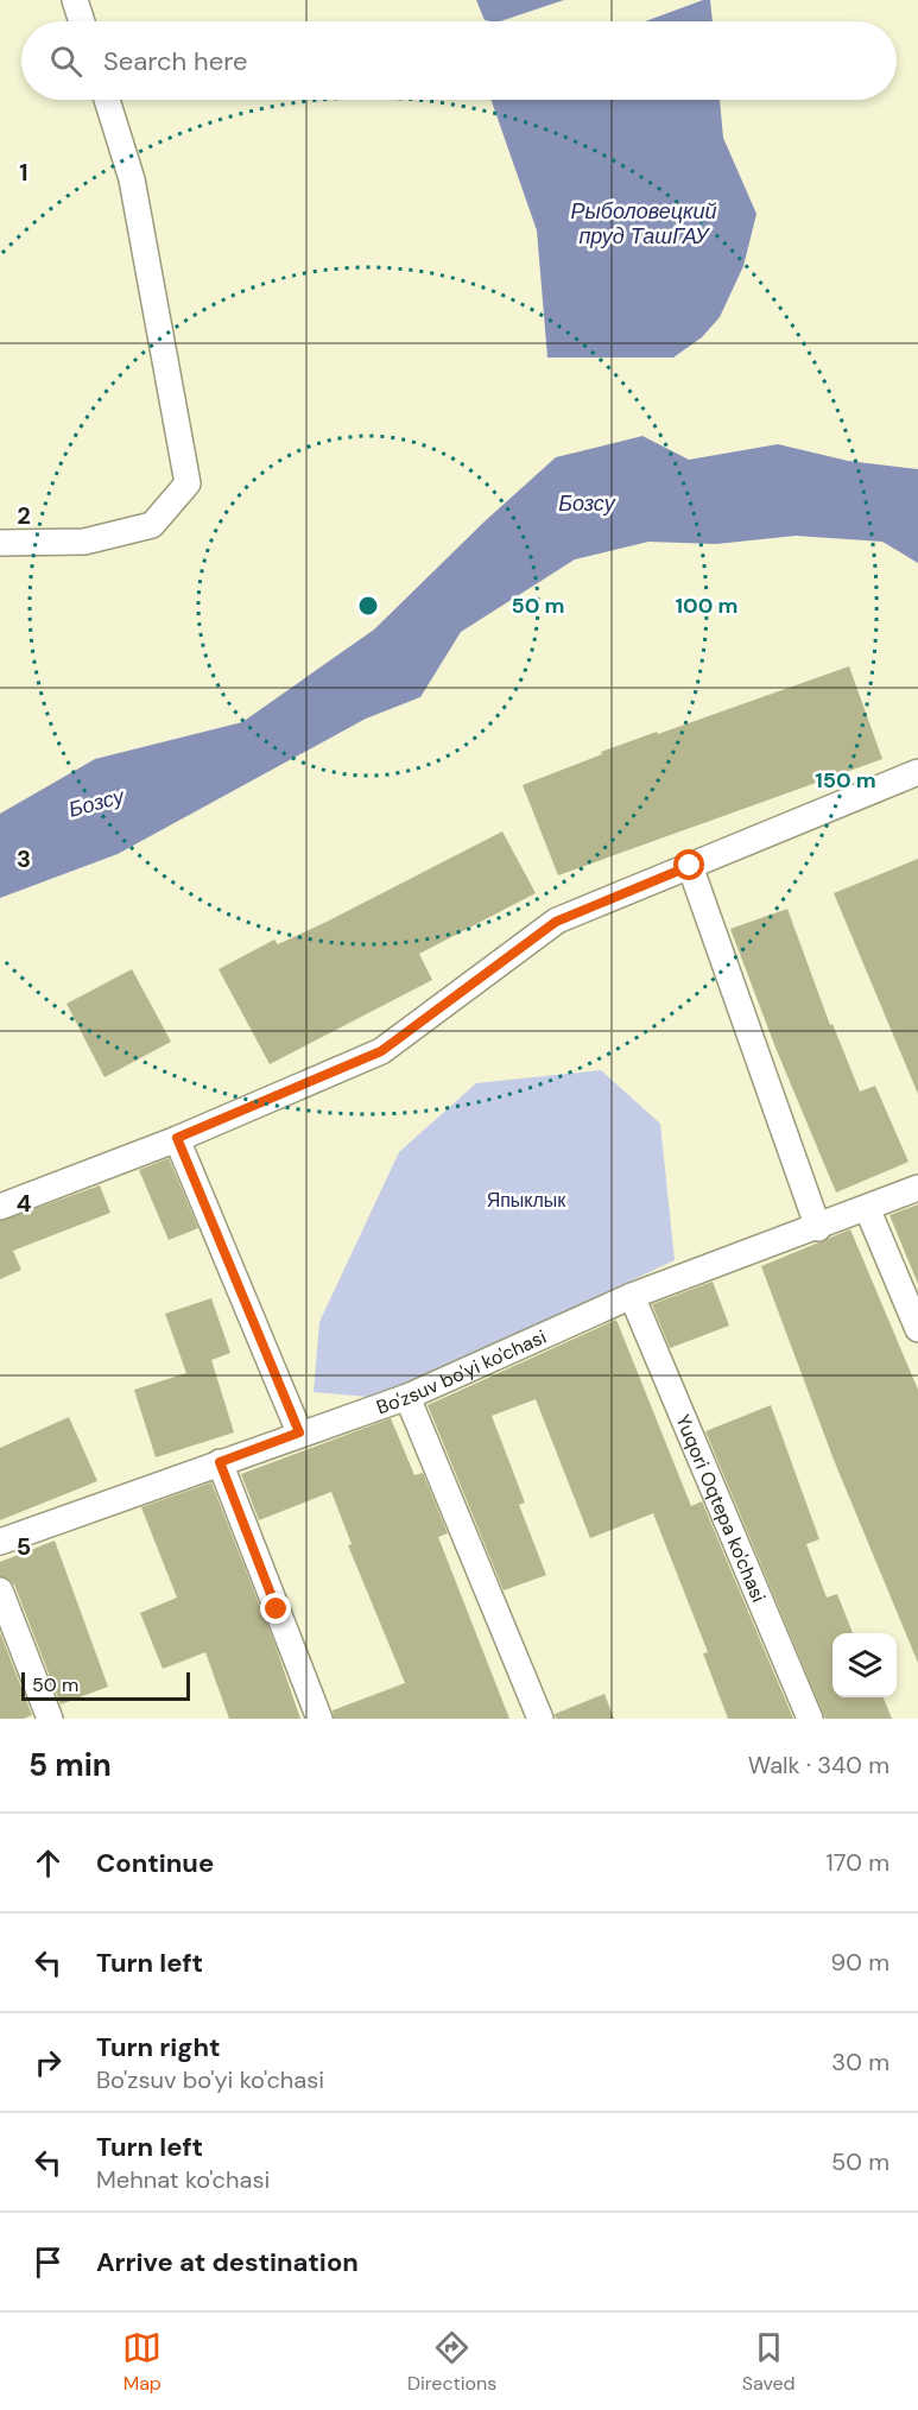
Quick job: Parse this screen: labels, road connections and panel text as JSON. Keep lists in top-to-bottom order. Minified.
{"streets":{"street":["Bo'zsuv bo'yi ko'chasi","Yuqori Oqtepa ko'chasi"]},"crossings":[["Bo'zsuv bo'yi ko'chasi","Yuqori Oqtepa ko'chasi"]],"water":["Рыболовецкий пруд ТашГАУ","Бозсу"],"parks":["Япыклык"],"scale_bar":"50 m","page":{"search":"Search here","scale":"50 m","heading":["5 min","Walk · 340 m"],"list":[["Continue","170 m"],["Turn left","90 m"],["Turn right","Bo'zsuv bo'yi ko'chasi","30 m"],["Turn left","Mehnat ko'chasi","50 m"],"Arrive at destination"],"nav":["Map","Directions","Saved"]},"grid":{"rows":["1","2","3","4","5"]},"rings":["50 m","100 m","150 m"]}
